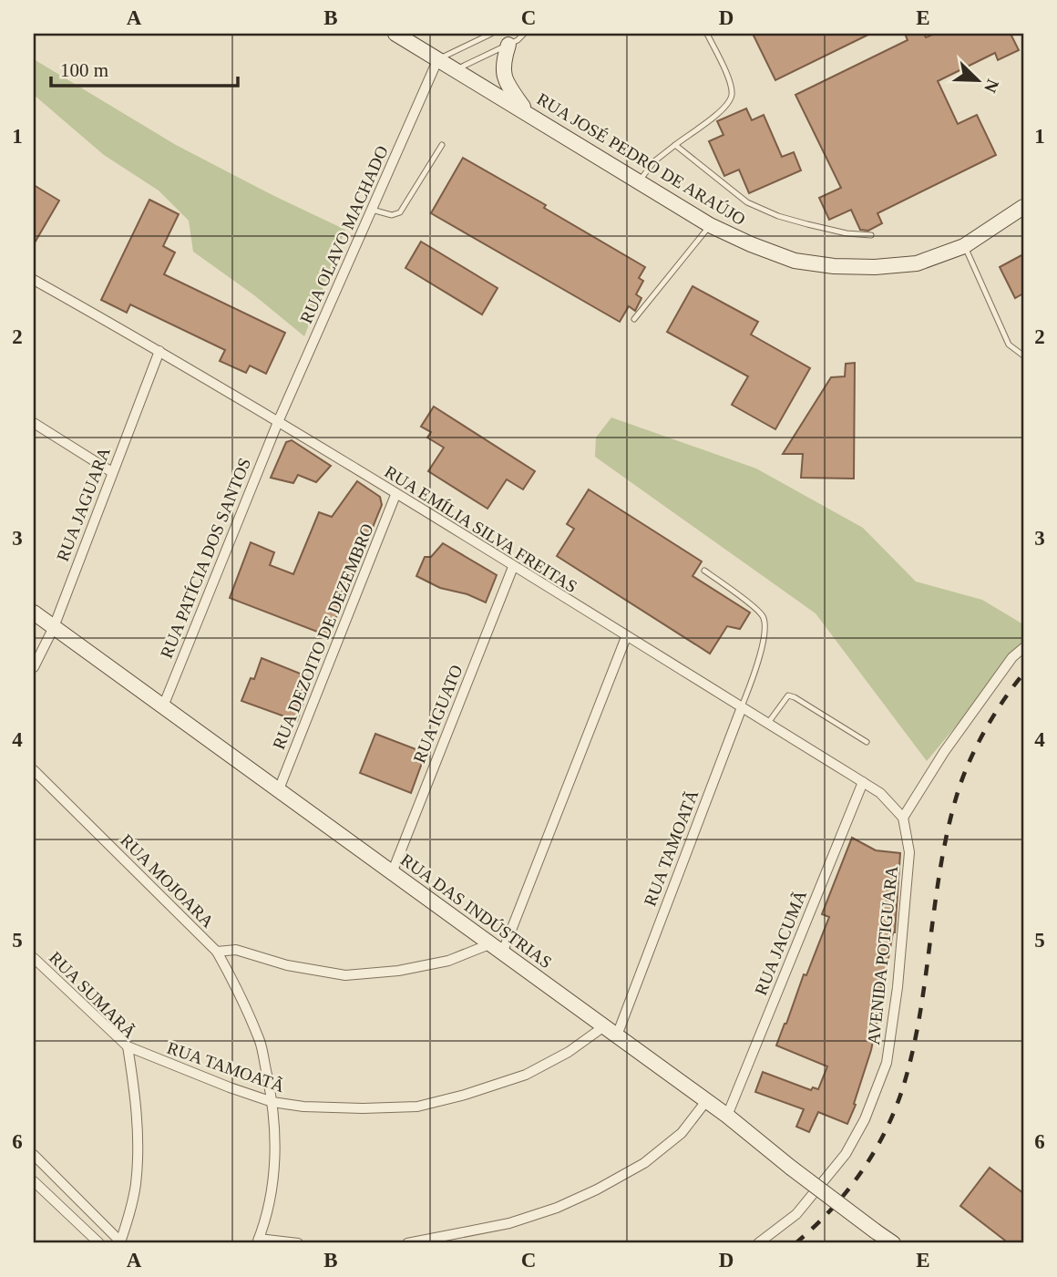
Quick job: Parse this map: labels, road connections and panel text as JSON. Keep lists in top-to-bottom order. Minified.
{"streets":{"street":["RUA JOSÉ PEDRO DE ARAÚJO","RUA OLAVO MACHADO","RUA JAGUARA","RUA EMÍLIA SILVA FREITAS","RUA PATÍCIA DOS SANTOS","RUA DEZOITO DE DEZEMBRO","RUA IGUATO","RUA TAMOATÃ","RUA MOJOARA","RUA DAS INDÚSTRIAS","RUA JACUMÃ","AVENIDA POTIGUARA","RUA SUMARÃ"]},"crossings":[["RUA JOSÉ PEDRO DE ARAÚJO","RUA OLAVO MACHADO"],["RUA OLAVO MACHADO","RUA EMÍLIA SILVA FREITAS"],["RUA OLAVO MACHADO","RUA PATÍCIA DOS SANTOS"],["RUA JAGUARA","RUA EMÍLIA SILVA FREITAS"],["RUA JAGUARA","RUA DAS INDÚSTRIAS"],["RUA EMÍLIA SILVA FREITAS","RUA PATÍCIA DOS SANTOS"],["RUA EMÍLIA SILVA FREITAS","RUA DEZOITO DE DEZEMBRO"],["RUA EMÍLIA SILVA FREITAS","RUA IGUATO"],["RUA EMÍLIA SILVA FREITAS","RUA TAMOATÃ"],["RUA EMÍLIA SILVA FREITAS","RUA JACUMÃ"],["RUA EMÍLIA SILVA FREITAS","AVENIDA POTIGUARA"],["RUA PATÍCIA DOS SANTOS","RUA DAS INDÚSTRIAS"],["RUA DEZOITO DE DEZEMBRO","RUA DAS INDÚSTRIAS"],["RUA IGUATO","RUA DAS INDÚSTRIAS"],["RUA TAMOATÃ","RUA DAS INDÚSTRIAS"],["RUA TAMOATÃ","RUA SUMARÃ"],["RUA MOJOARA","RUA DAS INDÚSTRIAS"],["RUA DAS INDÚSTRIAS","RUA JACUMÃ"]],"scale_bar":"100 m","north":"bottom right","grid":{"columns":["A","B","C","D","E"],"rows":["1","2","3","4","5","6"]}}
